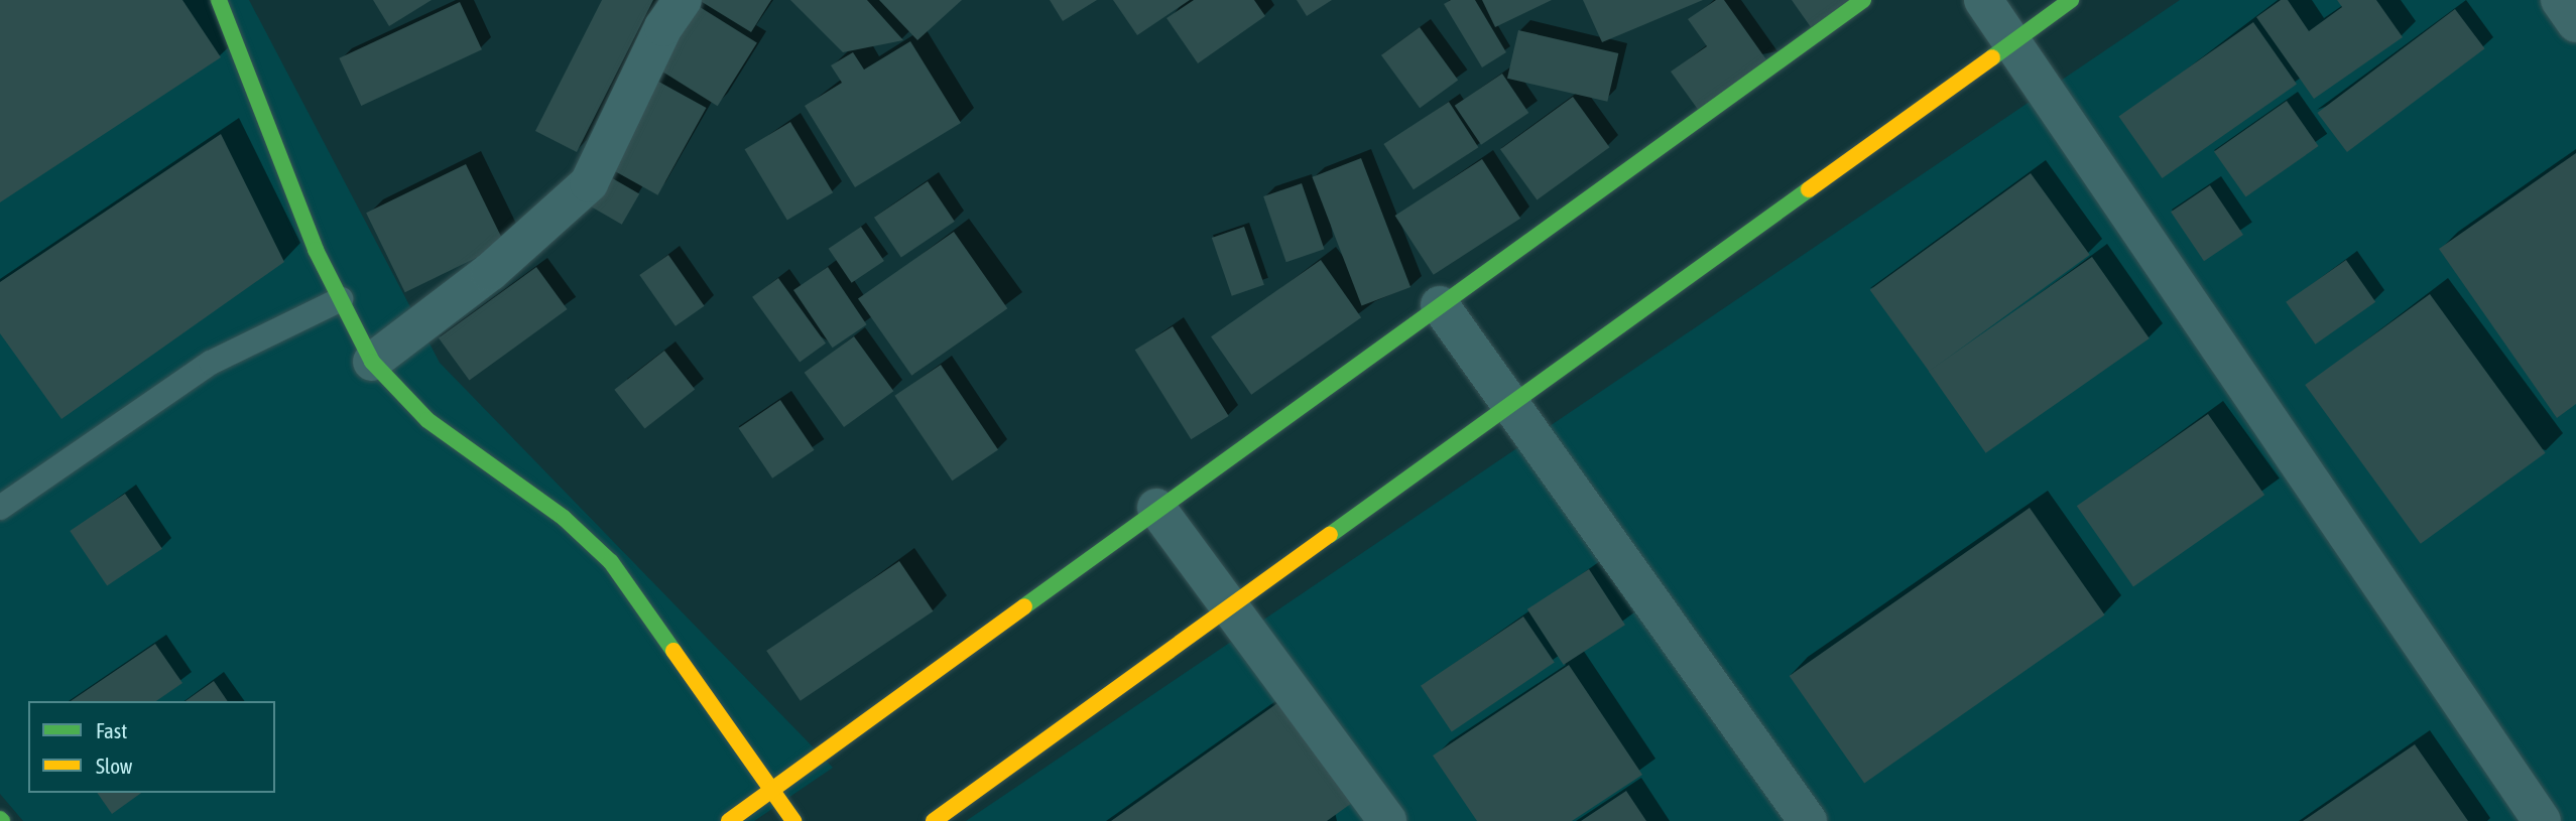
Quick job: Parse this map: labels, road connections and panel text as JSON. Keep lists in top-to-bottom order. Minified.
{"legend":["Fast","Slow"]}
